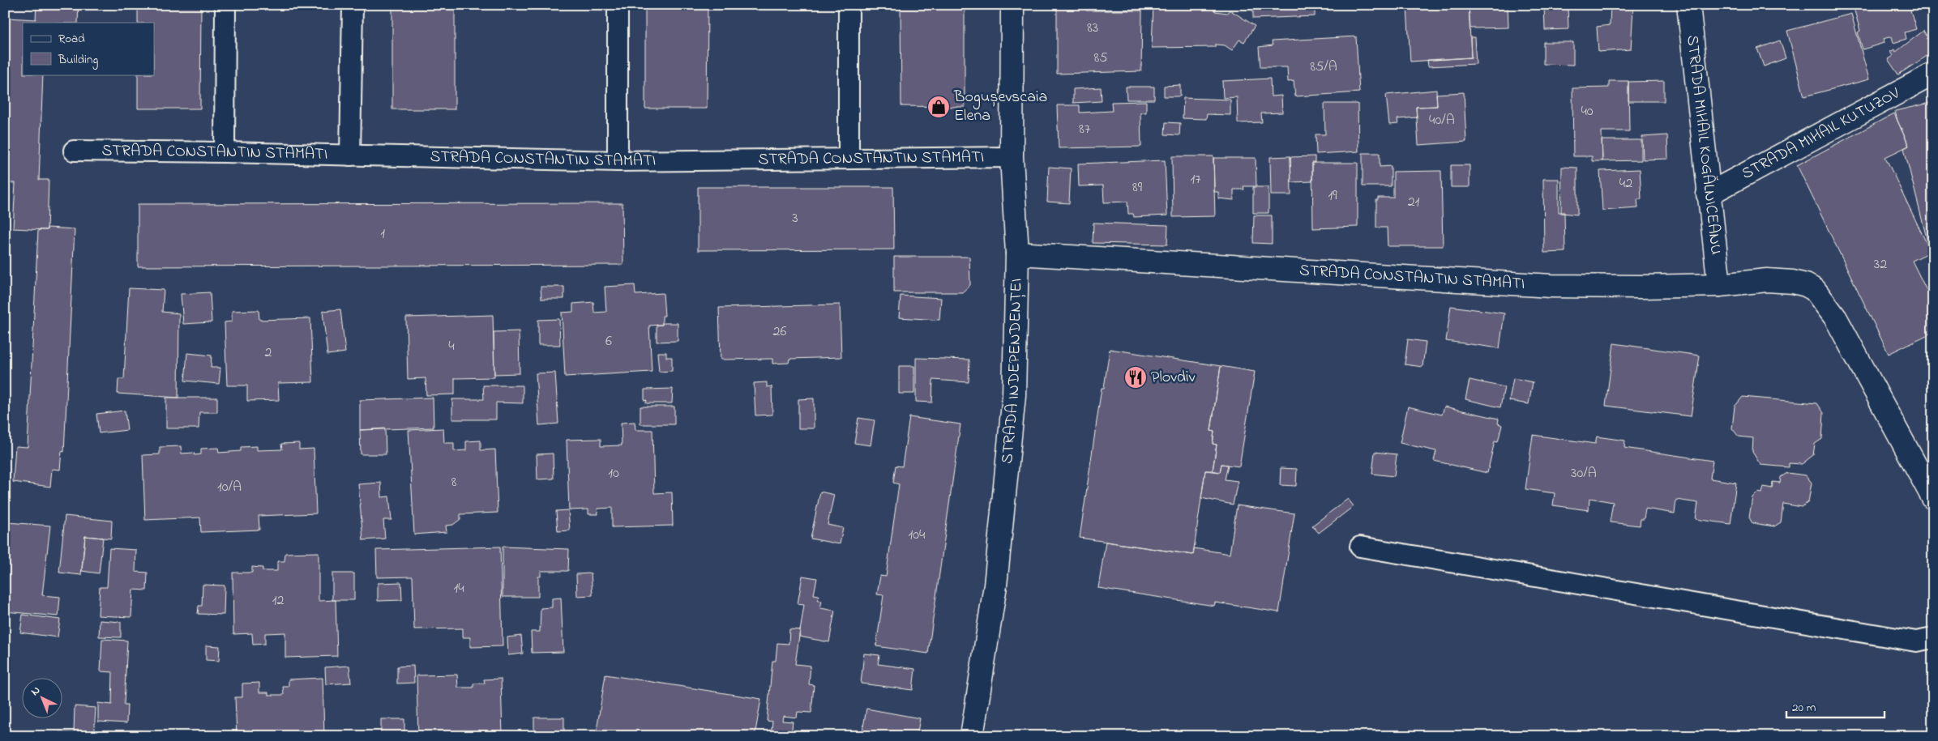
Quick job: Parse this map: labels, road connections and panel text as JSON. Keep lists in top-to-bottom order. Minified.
{"streets":{"street":["STRADA MIHAIL KUTUZOV","STRADA MIHAIL KOGĂLNICEANU","STRADA CONSTANTIN STAMATI","STRADA INDEPENDENȚEI"]},"crossings":[["STRADA MIHAIL KUTUZOV","STRADA MIHAIL KOGĂLNICEANU"],["STRADA MIHAIL KOGĂLNICEANU","STRADA CONSTANTIN STAMATI"],["STRADA CONSTANTIN STAMATI","STRADA INDEPENDENȚEI"]],"places":{"shop":["Bogușevscaia Elena"],"restaurant":["Plovdiv"]},"house_numbers":["83","85","85/A","40","40/A","87","17","42","89","19","21","3","1","32","26","6","4","2","10","30/A","8","10/A","104","14","12"],"legend":["Road","Building"],"scale_bar":"20 m","north":"top left"}
